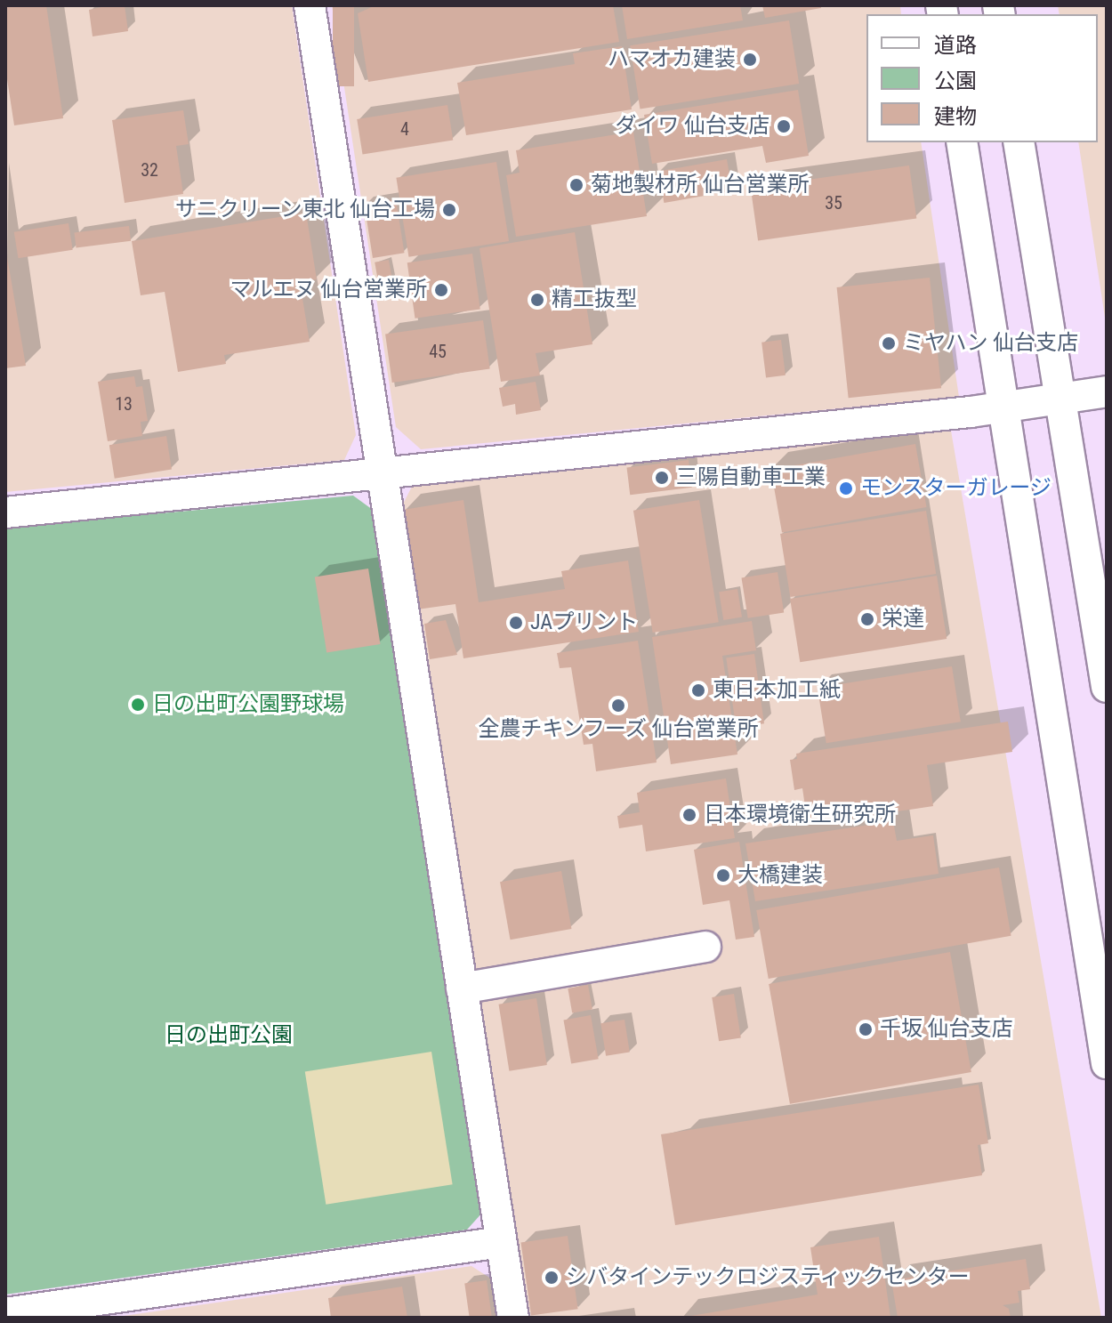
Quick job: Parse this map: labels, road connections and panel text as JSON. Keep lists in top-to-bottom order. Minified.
{"parks":["日の出町公園"],"places":["ハマオカ建装","ダイワ 仙台支店","菊地製材所 仙台営業所","サニクリーン東北 仙台工場","マルエヌ 仙台営業所","精工抜型","ミヤハン 仙台支店","三陽自動車工業","モンスターガレージ","栄達","JAプリント","東日本加工紙","日の出町公園野球場","全農チキンフーズ 仙台営業所","日本環境衛生研究所","大橋建装","千坂 仙台支店","シバタインテックロジスティックセンター"],"house_numbers":["4","32","35","45","13"],"legend":["道路","公園","建物"]}
